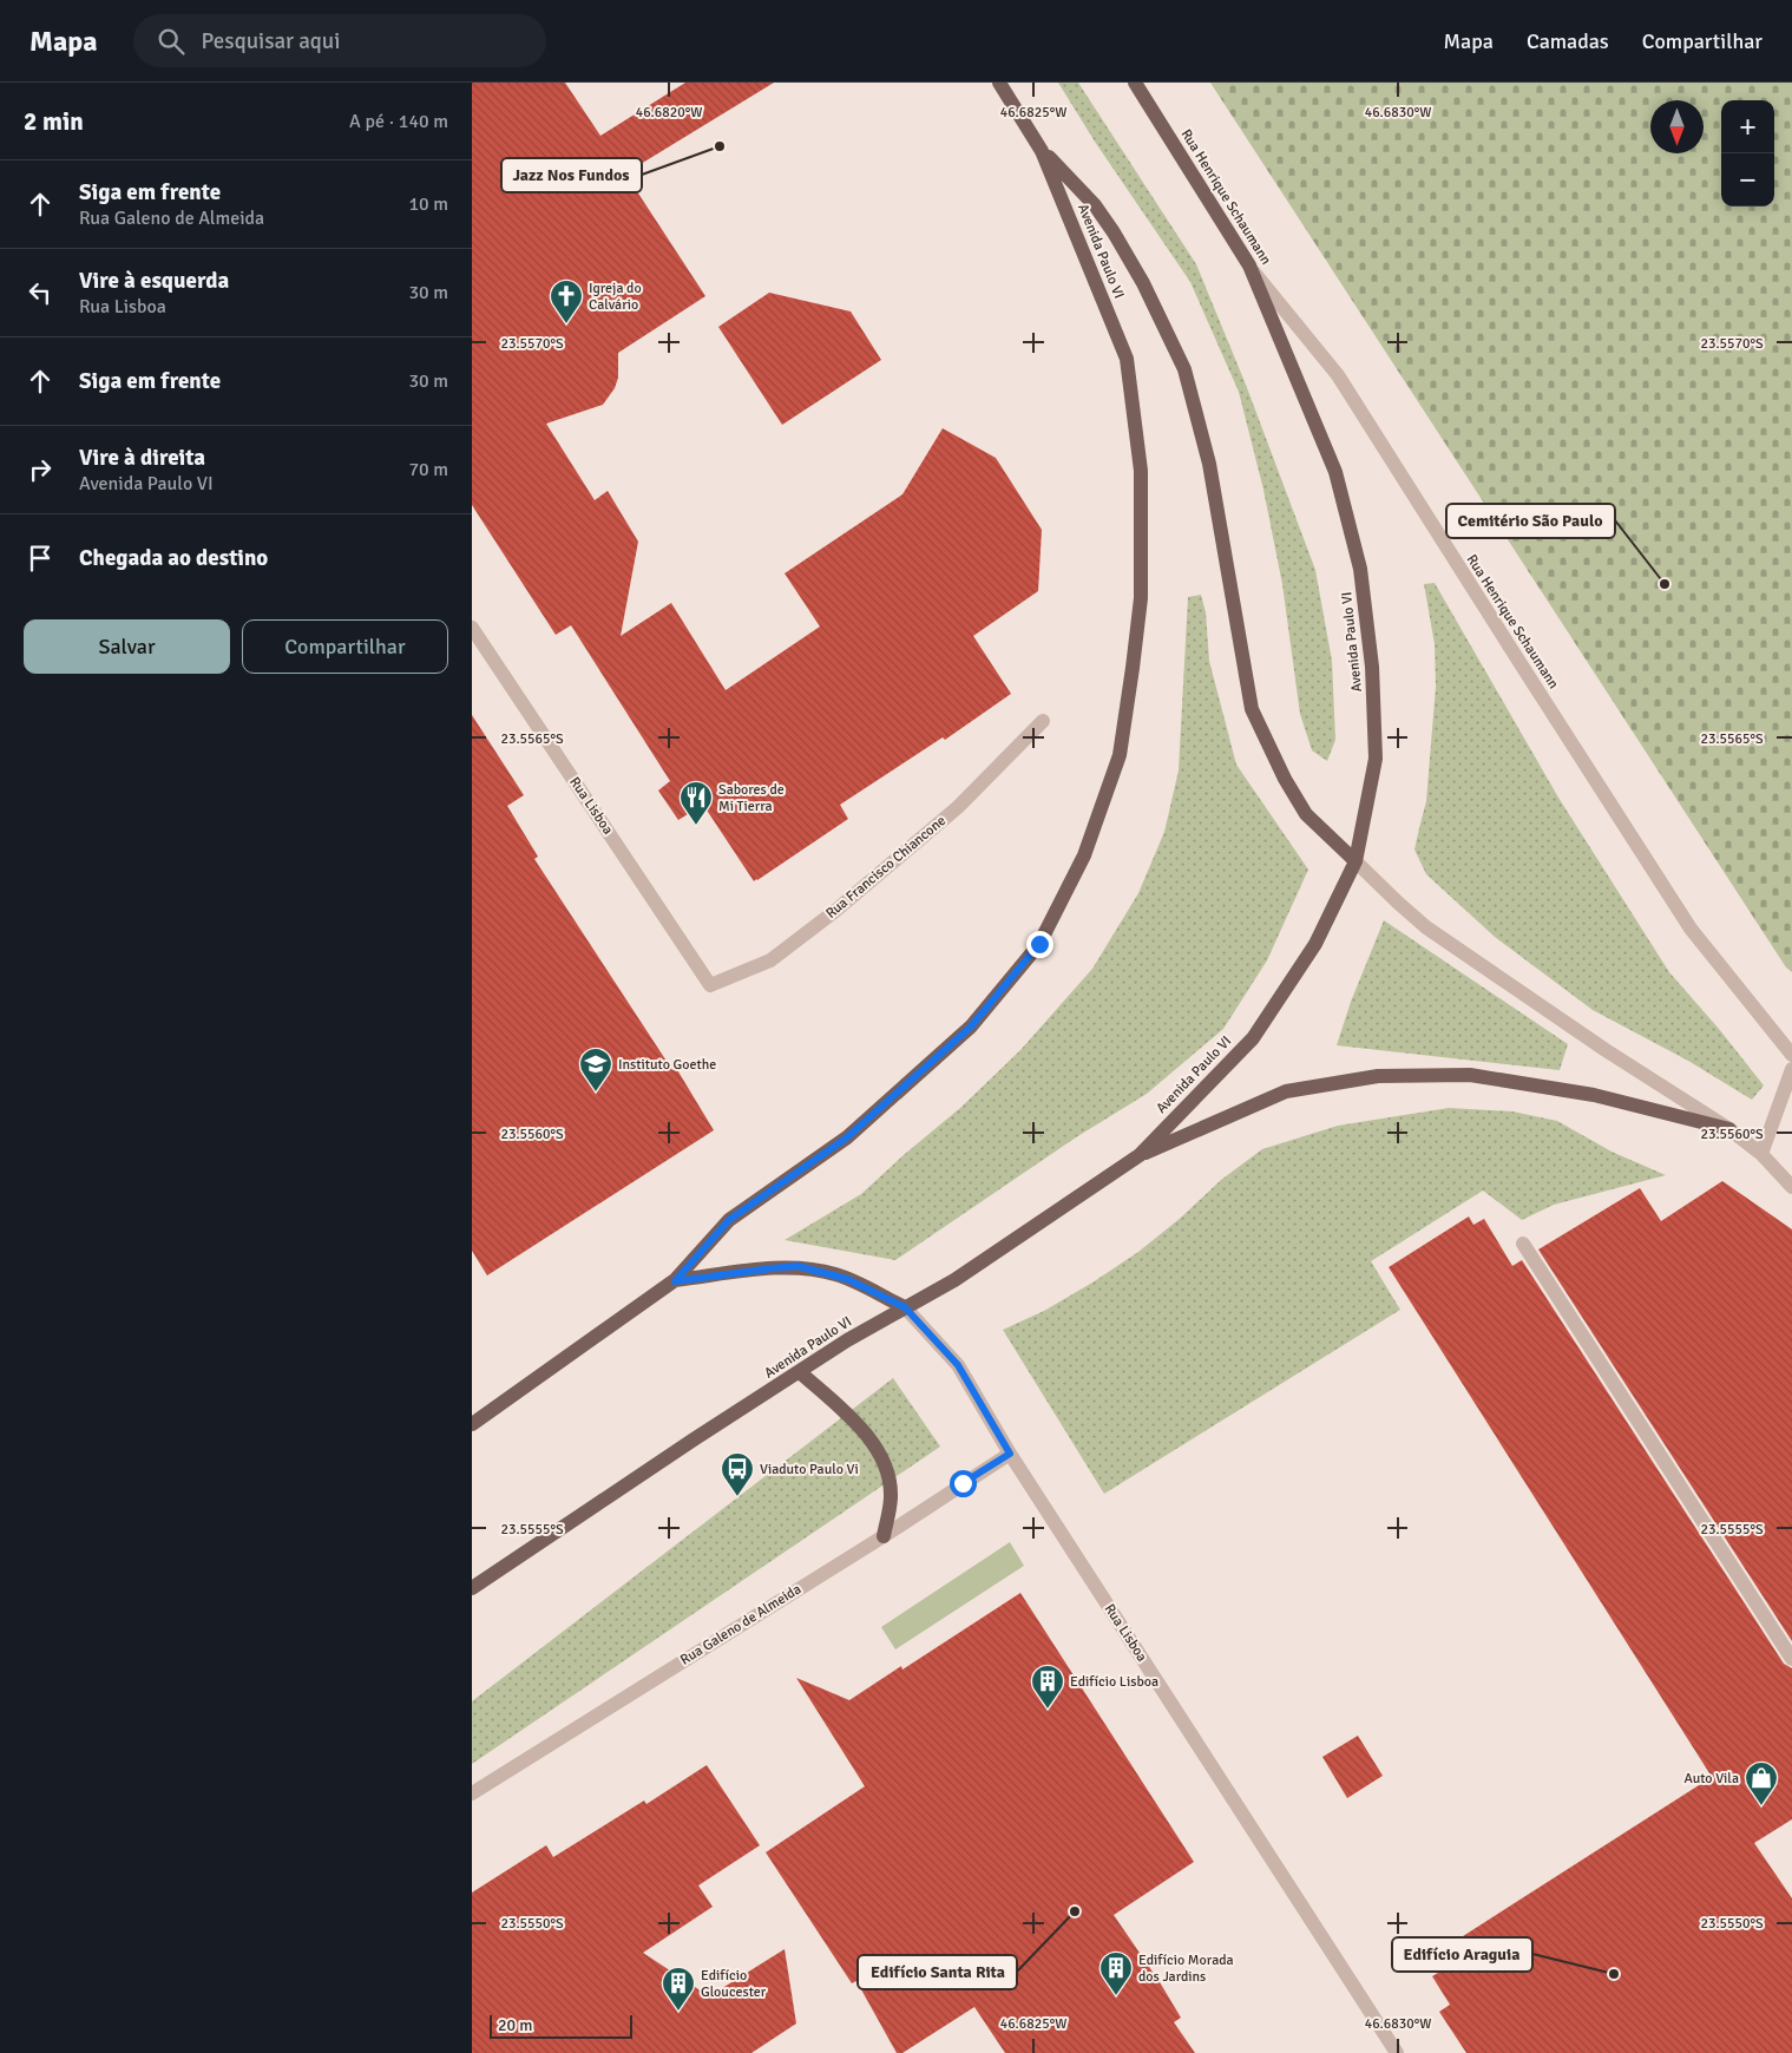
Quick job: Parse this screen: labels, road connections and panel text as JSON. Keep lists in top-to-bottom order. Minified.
{"streets":{"main road":["Rua Henrique Schaumann","Avenida Paulo VI"],"street":["Rua Lisboa","Rua Francisco Chiancone","Rua Galeno de Almeida"]},"crossings":[["Rua Henrique Schaumann","Avenida Paulo VI"],["Avenida Paulo VI","Rua Lisboa"],["Rua Lisboa","Rua Francisco Chiancone"],["Rua Lisboa","Rua Galeno de Almeida"]],"places":{"other":["Jazz Nos Fundos","Cemitério São Paulo","Edifício Santa Rita","Edifício Araguia"],"church":["Igreja do Calvário"],"restaurant":["Sabores de Mi Tierra"],"school or university":["Instituto Goethe"],"bus stop":["Viaduto Paulo Vi"],"building":["Edifício Lisboa","Edifício Morada dos Jardins","Edifício Gloucester"],"shop":["Auto Vila"]},"scale_bar":"20 m","north":"bottom","page":{"header":"Mapa","search":"Pesquisar aqui","nav":["Mapa","Camadas","Compartilhar"],"heading":["2 min","A pé · 140 m"],"map_buttons":["+","−"],"list":[["Siga em frente","Rua Galeno de Almeida","10 m"],["Vire à esquerda","Rua Lisboa","30 m"],["Siga em frente","30 m"],["Vire à direita","Avenida Paulo VI","70 m"],"Chegada ao destino"],"buttons":["Salvar","Compartilhar"],"scale":"20 m"},"coordinates":["46.6820°W","46.6825°W","46.6830°W","23.5570°S","23.5565°S","23.5560°S","23.5555°S","23.5550°S"]}
